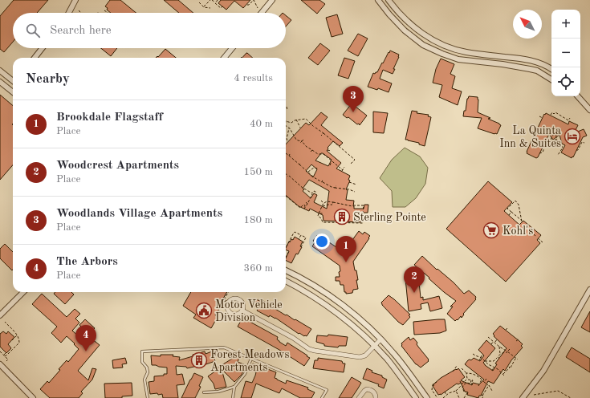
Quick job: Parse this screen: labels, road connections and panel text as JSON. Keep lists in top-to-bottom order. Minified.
{"places":{"hotel":["La Quinta Inn & Suites"],"building":["Sterling Pointe","Forest Meadows Apartments"],"supermarket":["Kohl's"],"public building":["Motor Vehicle Division"]},"north":"top left","page":{"map_buttons":["+","−"],"search":"Search here","heading":["Nearby","4 results"],"pins":["3","1","2","4"],"list":[{"mark":"1","name":"Brookdale Flagstaff","note":"Place","value":"40 m"},{"mark":"2","name":"Woodcrest Apartments","note":"Place","value":"150 m"},{"mark":"3","name":"Woodlands Village Apartments","note":"Place","value":"180 m"},{"mark":"4","name":"The Arbors","note":"Place","value":"360 m"}]}}
